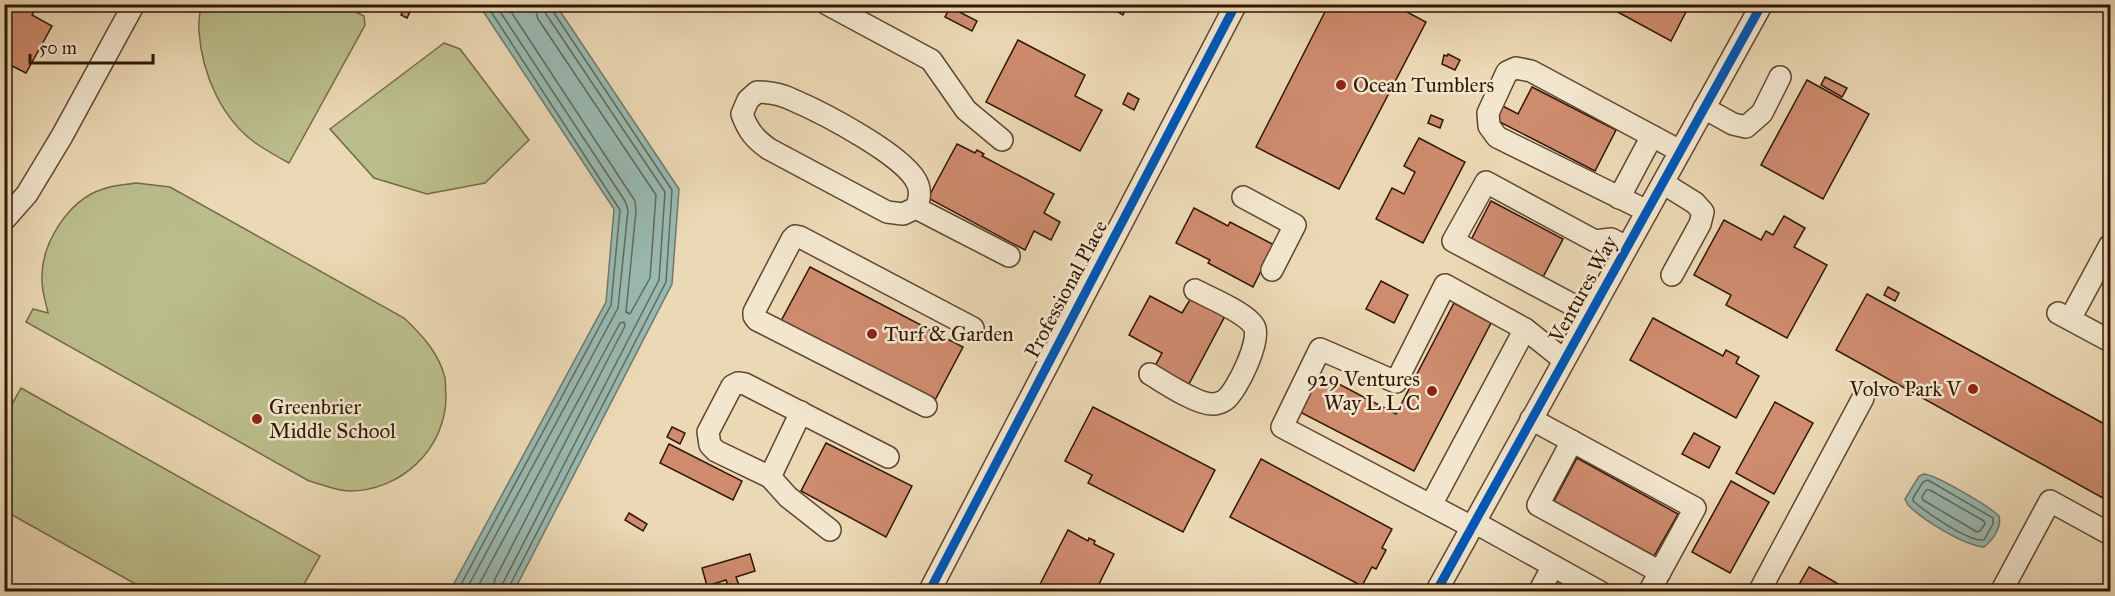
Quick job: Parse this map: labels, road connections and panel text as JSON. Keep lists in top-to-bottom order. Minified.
{"streets":{"street":["Professional Place","Ventures Way"]},"places":["Ocean Tumblers","Turf & Garden","Volvo Park V","929 Ventures Way L L C","Greenbrier Middle School"],"scale_bar":"50 m"}
